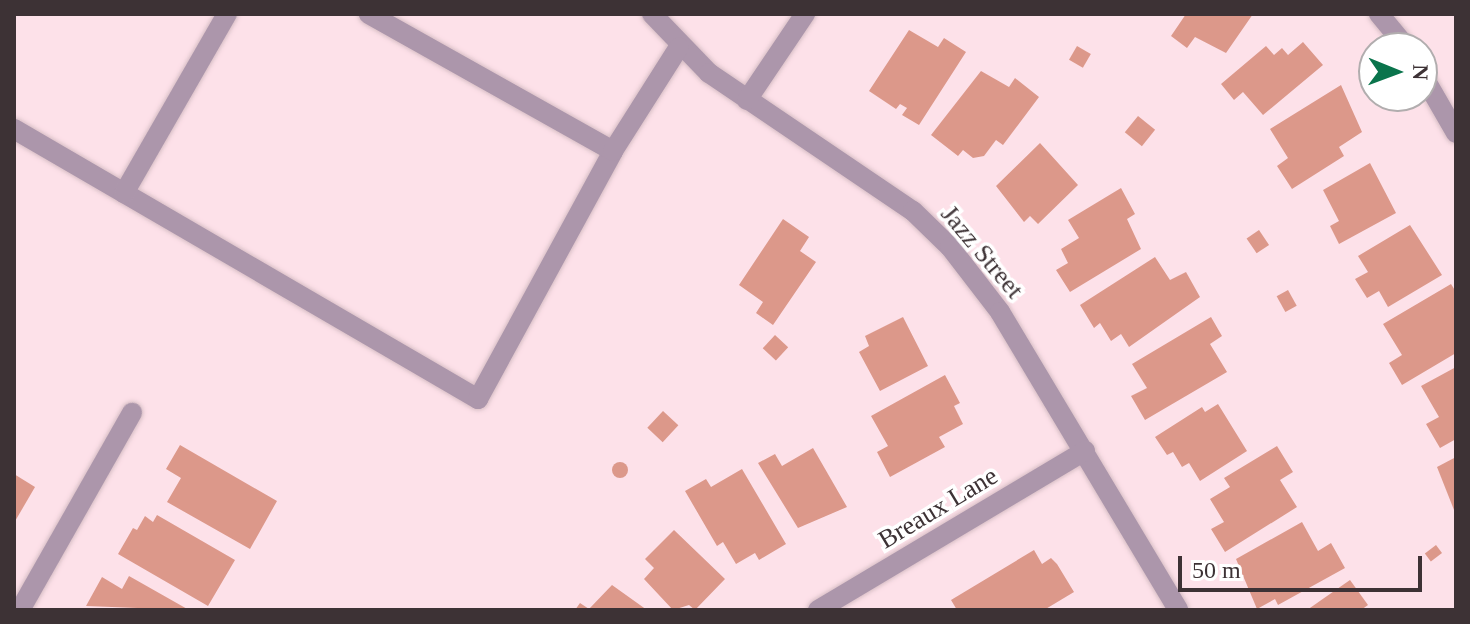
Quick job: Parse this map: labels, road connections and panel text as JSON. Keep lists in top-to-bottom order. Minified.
{"streets":{"street":["Jazz Street","Breaux Lane"]},"crossings":[["Jazz Street","Breaux Lane"]],"scale_bar":"50 m","north":"right"}
